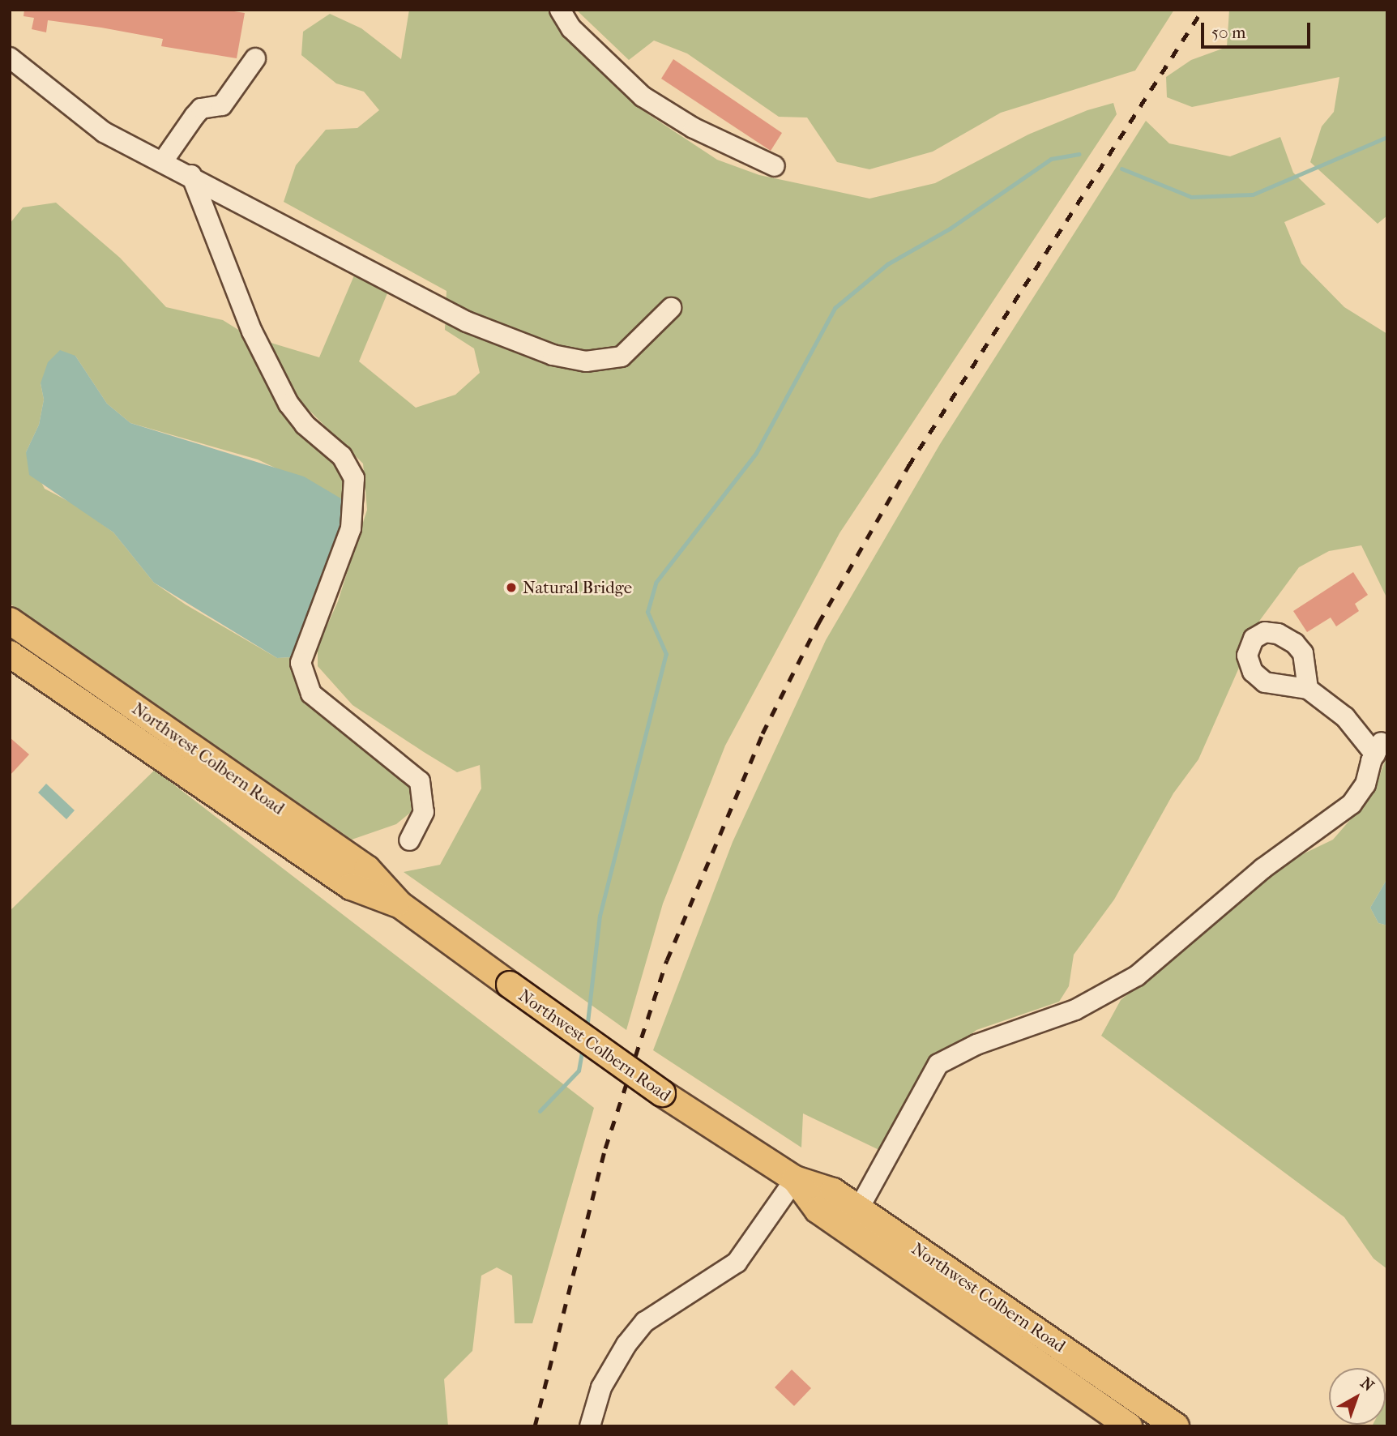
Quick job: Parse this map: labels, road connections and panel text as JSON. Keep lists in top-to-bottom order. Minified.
{"streets":{"main road":["Northwest Colbern Road"]},"places":["Natural Bridge"],"scale_bar":"50 m","north":"top right"}
